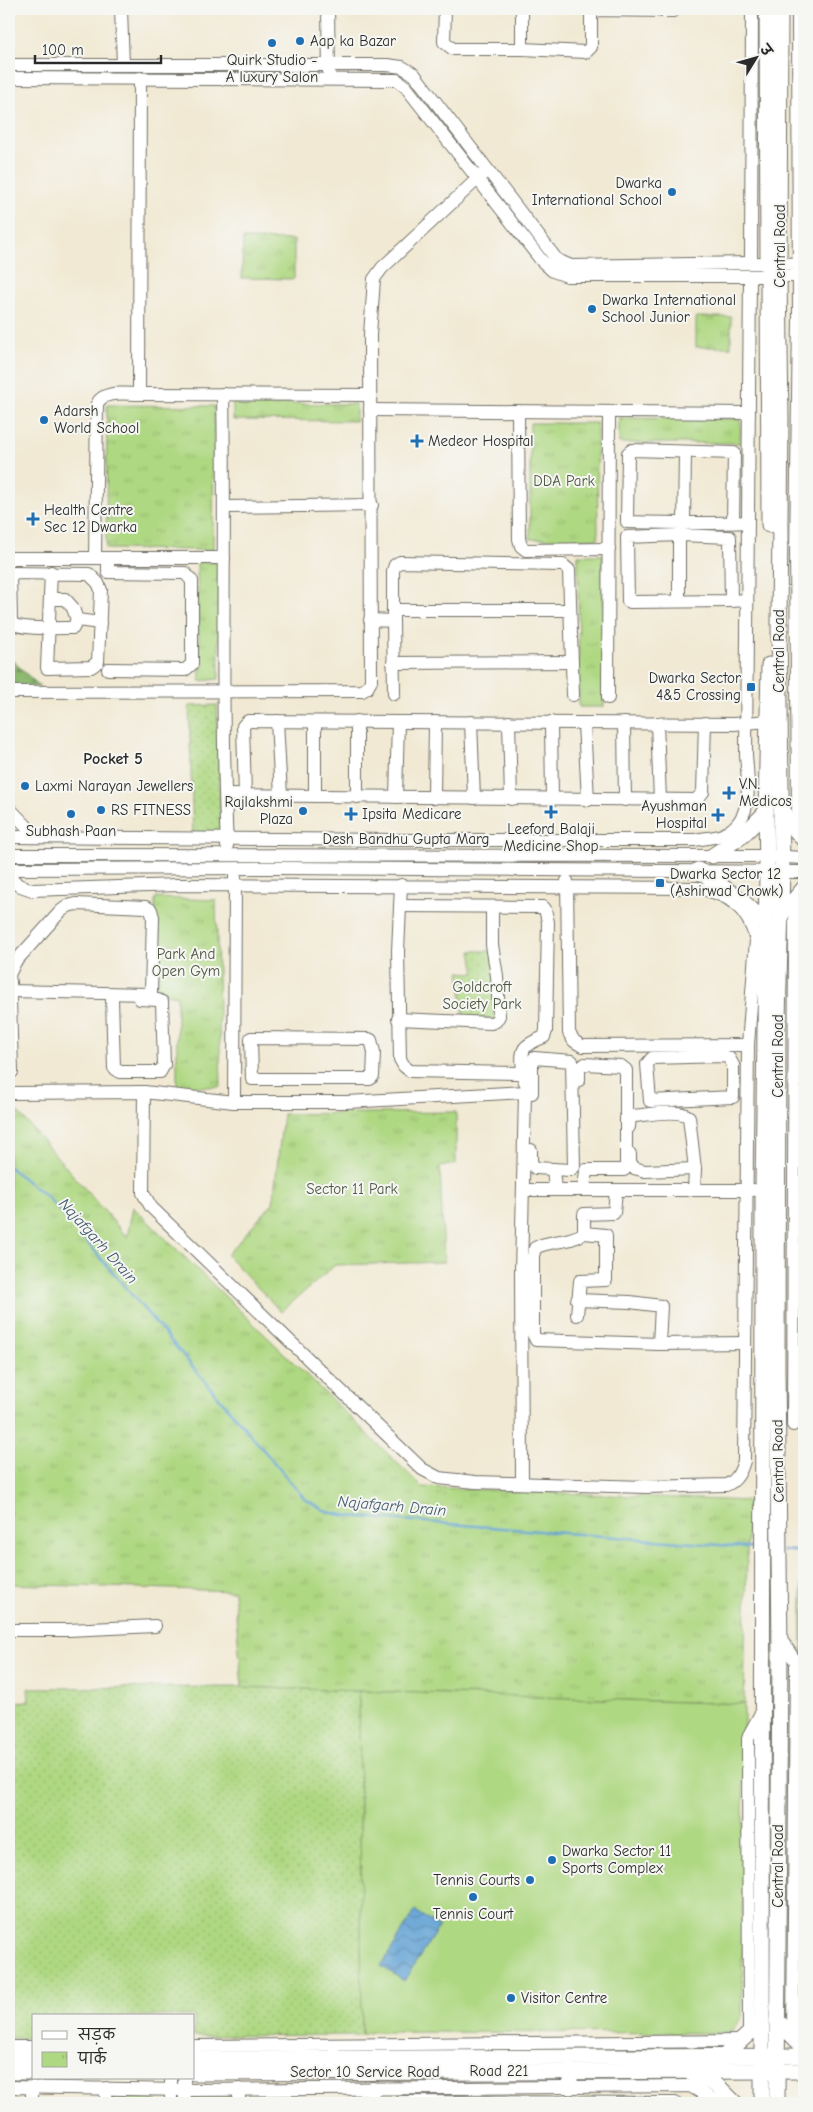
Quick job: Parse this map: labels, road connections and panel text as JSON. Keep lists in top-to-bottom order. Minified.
{"streets":{"main road":["Central Road","Road 221"],"street":["Desh Bandhu Gupta Marg","Sector 10 Service Road"]},"crossings":[["Central Road","Desh Bandhu Gupta Marg"],["Central Road","Road 221"]],"districts":["Pocket 5"],"water":["Najafgarh Drain"],"parks":["DDA Park","Park And Open Gym","Goldcroft Society Park","Sector 11 Park"],"places":{"other":["Aap ka Bazar","Quirk Studio - A luxury Salon","Dwarka International School","Dwarka International School Junior","Adarsh World School","Laxmi Narayan Jewellers","RS FITNESS","Rajlakshmi Plaza","Subhash Paan","Dwarka Sector 11 Sports Complex","Tennis Courts","Tennis Court","Visitor Centre"],"health":["Medeor Hospital","Health Centre Sec 12 Dwarka","V.N. Medicos","Leeford Balaji Medicine Shop","Ipsita Medicare","Ayushman Hospital"],"transit":["Dwarka Sector 4&5 Crossing","Dwarka Sector 12 (Ashirwad Chowk)"]},"legend":["सड़क","पार्क"],"scale_bar":"100 m","north":"top right"}
